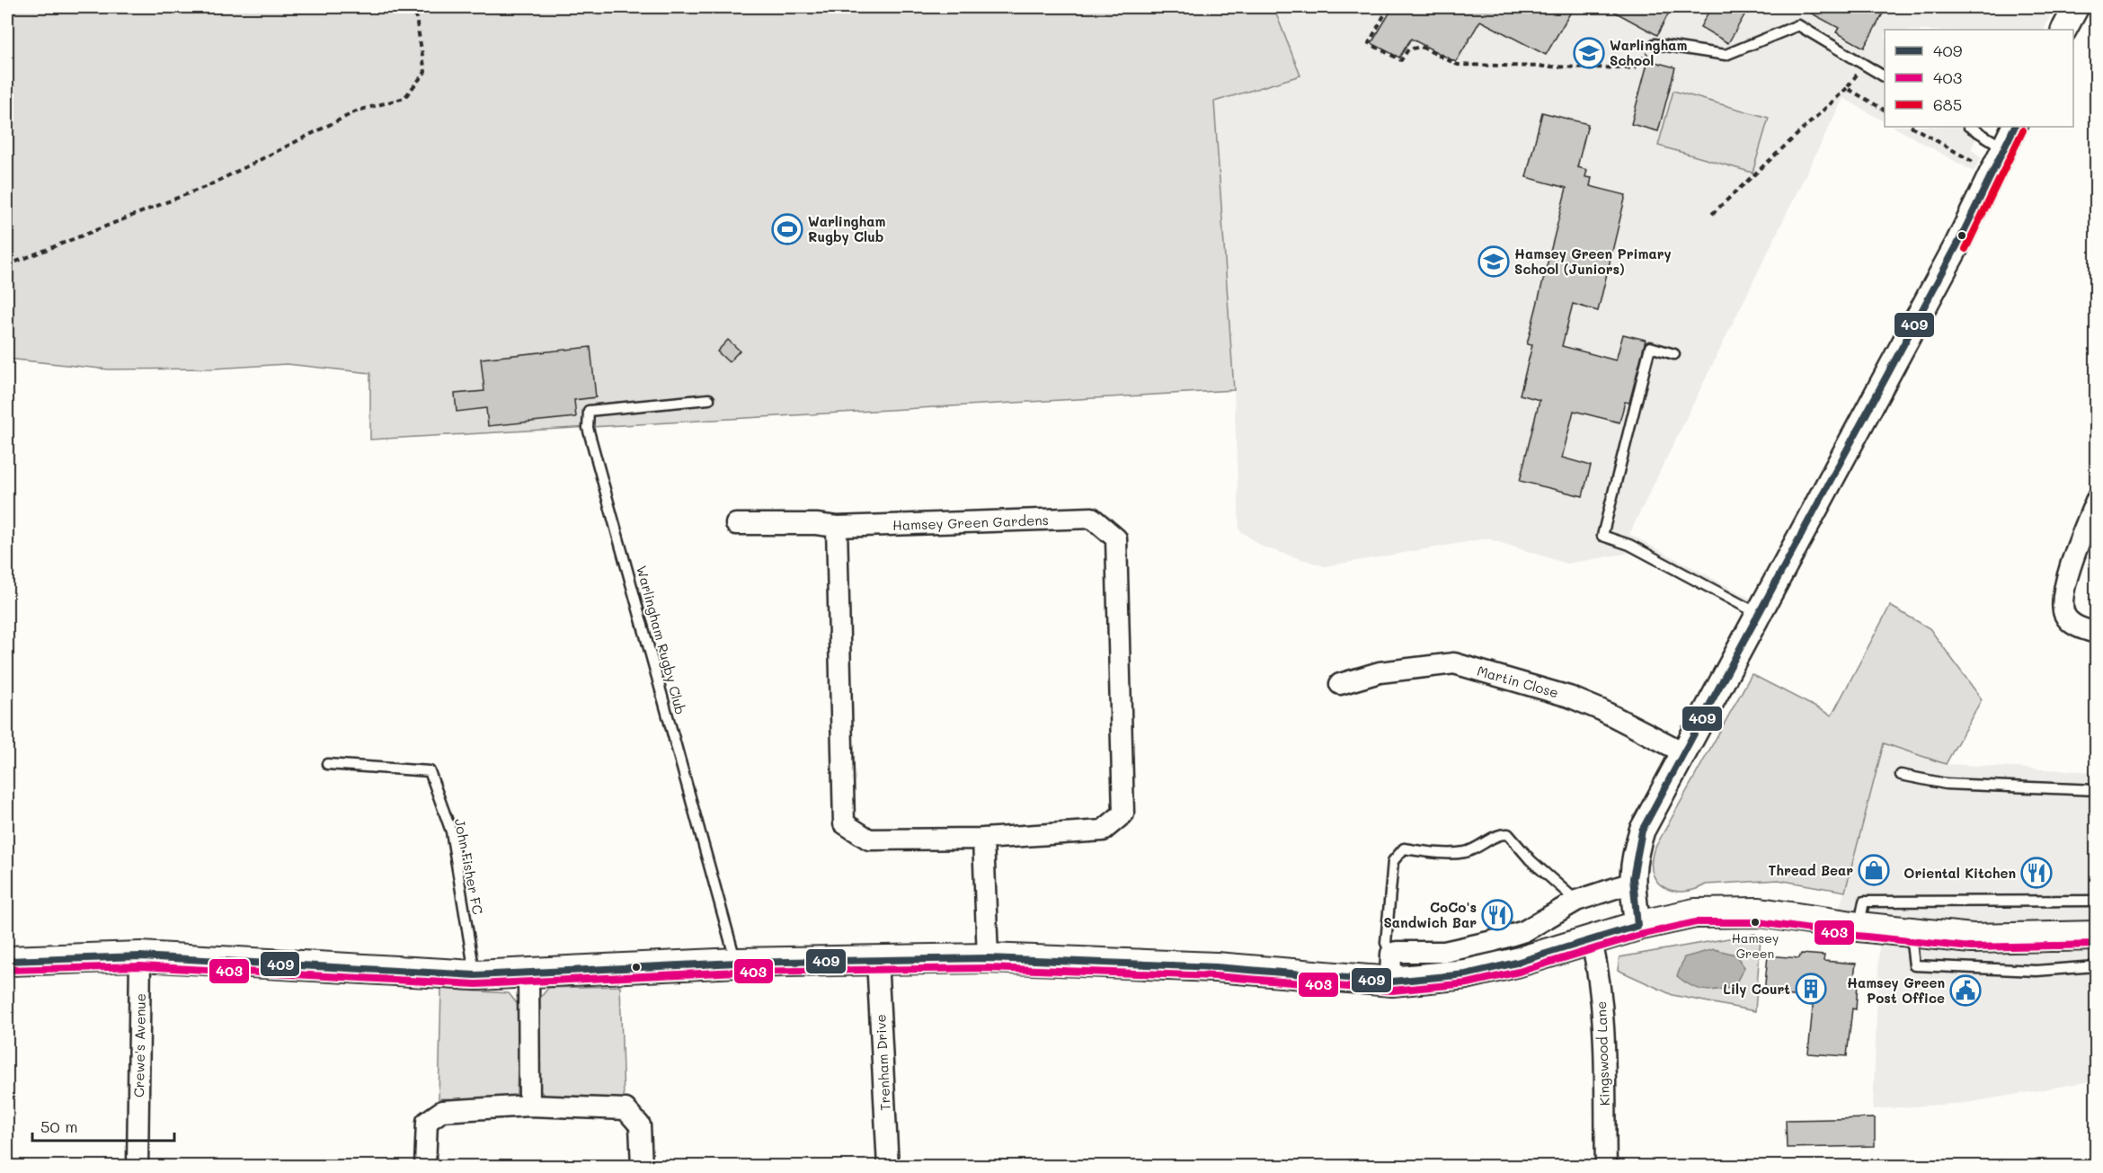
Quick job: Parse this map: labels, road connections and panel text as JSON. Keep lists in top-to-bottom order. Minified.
{"streets":{"street":["Hamsey Green Gardens","Martin Close","Crewe's Avenue","Kingswood Lane","Trenham Drive"],"lane":["Warlingham Rugby Club","John Fisher FC"]},"places":{"school or university":["Warlingham School","Hamsey Green Primary School (Juniors)"],"sports":["Warlingham Rugby Club"],"shop":["Thread Bear"],"restaurant":["Oriental Kitchen","CoCo's Sandwich Bar"],"other":["Hamsey Green"],"building":["Lily Court"],"public building":["Hamsey Green Post Office"]},"lines":["transit line 409","transit line 685","transit line 403"],"legend":["409","403","685"],"scale_bar":"50 m"}
